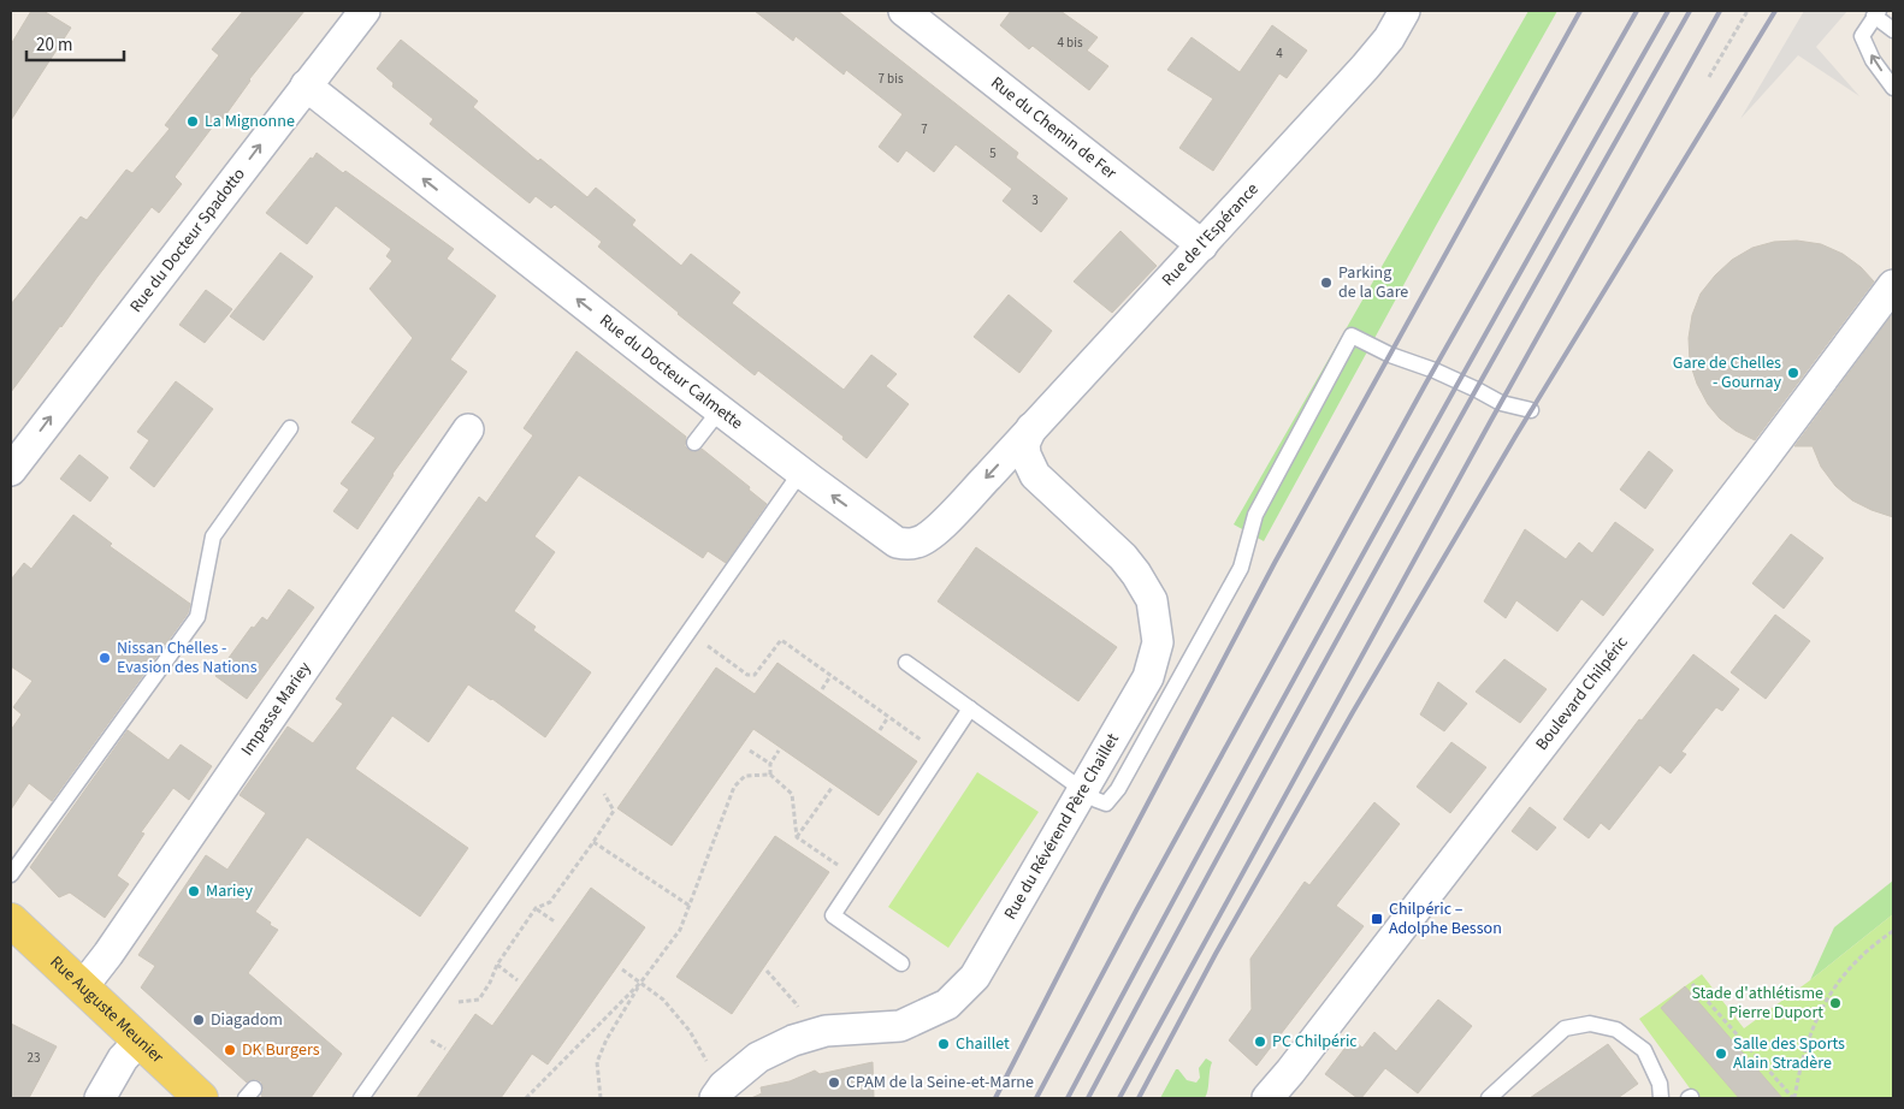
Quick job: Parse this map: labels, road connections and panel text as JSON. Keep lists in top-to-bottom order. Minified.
{"streets":{"main road":["Rue Auguste Meunier"],"street":["Rue du Chemin de Fer","Rue de l'Espérance","Rue du Docteur Spadotto","Rue du Docteur Calmette","Boulevard Chilpéric","Impasse Mariey","Rue du Révérend Père Chaillet"]},"crossings":[["Rue du Chemin de Fer","Rue de l'Espérance"],["Rue de l'Espérance","Rue du Docteur Calmette"],["Rue de l'Espérance","Rue du Révérend Père Chaillet"],["Rue du Docteur Spadotto","Rue du Docteur Calmette"],["Rue du Docteur Calmette","Rue du Révérend Père Chaillet"],["Impasse Mariey","Rue Auguste Meunier"]],"one_way":["Rue du Docteur Spadotto","Rue du Docteur Calmette"],"places":{"other":["La Mignonne","Parking de la Gare","Gare de Chelles - Gournay","Nissan Chelles - Evasion des Nations","Mariey","Stade d'athlétisme Pierre Duport","Diagadom","PC Chilpéric","Chaillet","DK Burgers","Salle des Sports Alain Stradère","CPAM de la Seine-et-Marne"],"transit":["Chilpéric – Adolphe Besson"]},"house_numbers":["4 bis","4","7 bis","7","5","3","23"],"scale_bar":"20 m"}
